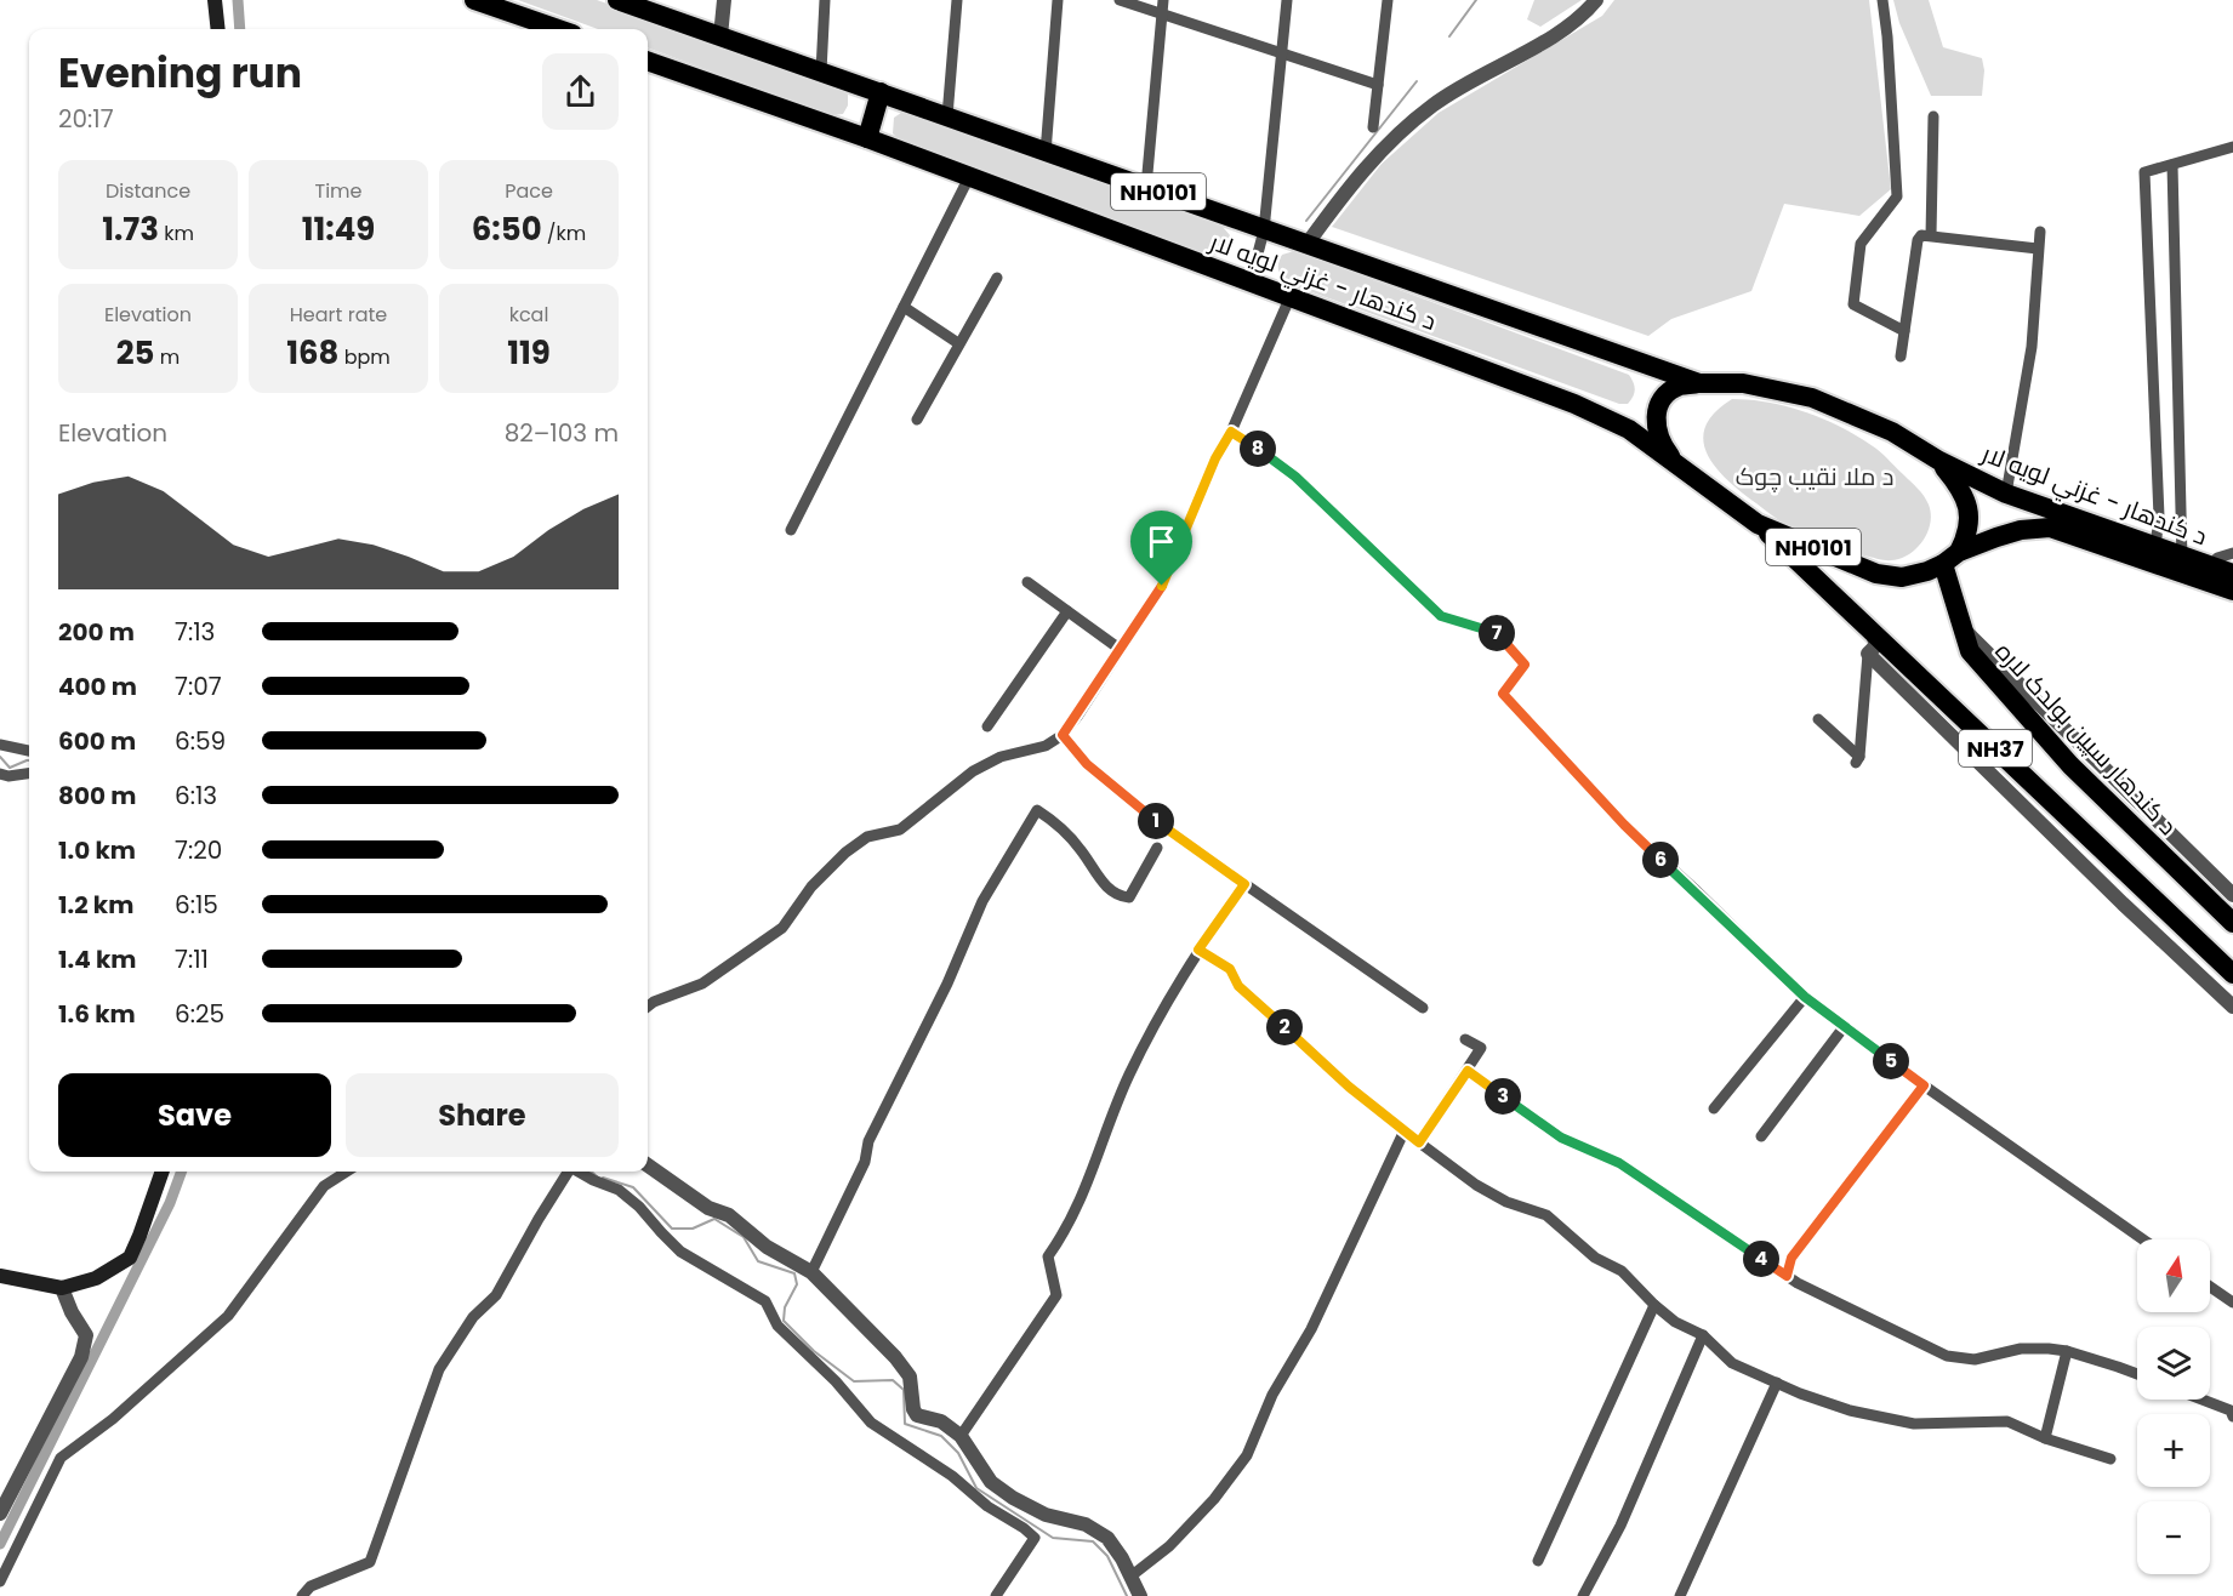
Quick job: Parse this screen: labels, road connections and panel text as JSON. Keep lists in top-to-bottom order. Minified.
{"streets":{"highway":["NH0101","د کندهار - غزني لويه لار","د کندهار سپین بولدک لاره","NH37"]},"crossings":[["NH0101","د کندهار - غزني لويه لار"],["د کندهار - غزني لويه لار","د کندهار سپین بولدک لاره"],["د کندهار - غزني لويه لار","NH37"]],"parks":["د ملا نقيب چوک"],"north":"top","page":{"heading":["Evening run","20:17"],"stats":[["Distance","1.73 km"],["Time","11:49"],["Pace","6:50 /km"],["Elevation","25 m"],["Heart rate","168 bpm"],["kcal","119"]],"chart":["Elevation","82–103 m"],"pins":["8","7","1","6","2","5","3","4"],"list":[{"name":"200 m","note":"7:13"},{"name":"400 m","note":"7:07"},{"name":"600 m","note":"6:59"},{"name":"800 m","note":"6:13"},{"name":"1.0 km","note":"7:20"},{"name":"1.2 km","note":"6:15"},{"name":"1.4 km","note":"7:11"},{"name":"1.6 km","note":"6:25"}],"buttons":["Save","Share"],"map_buttons":["+","−"]}}
